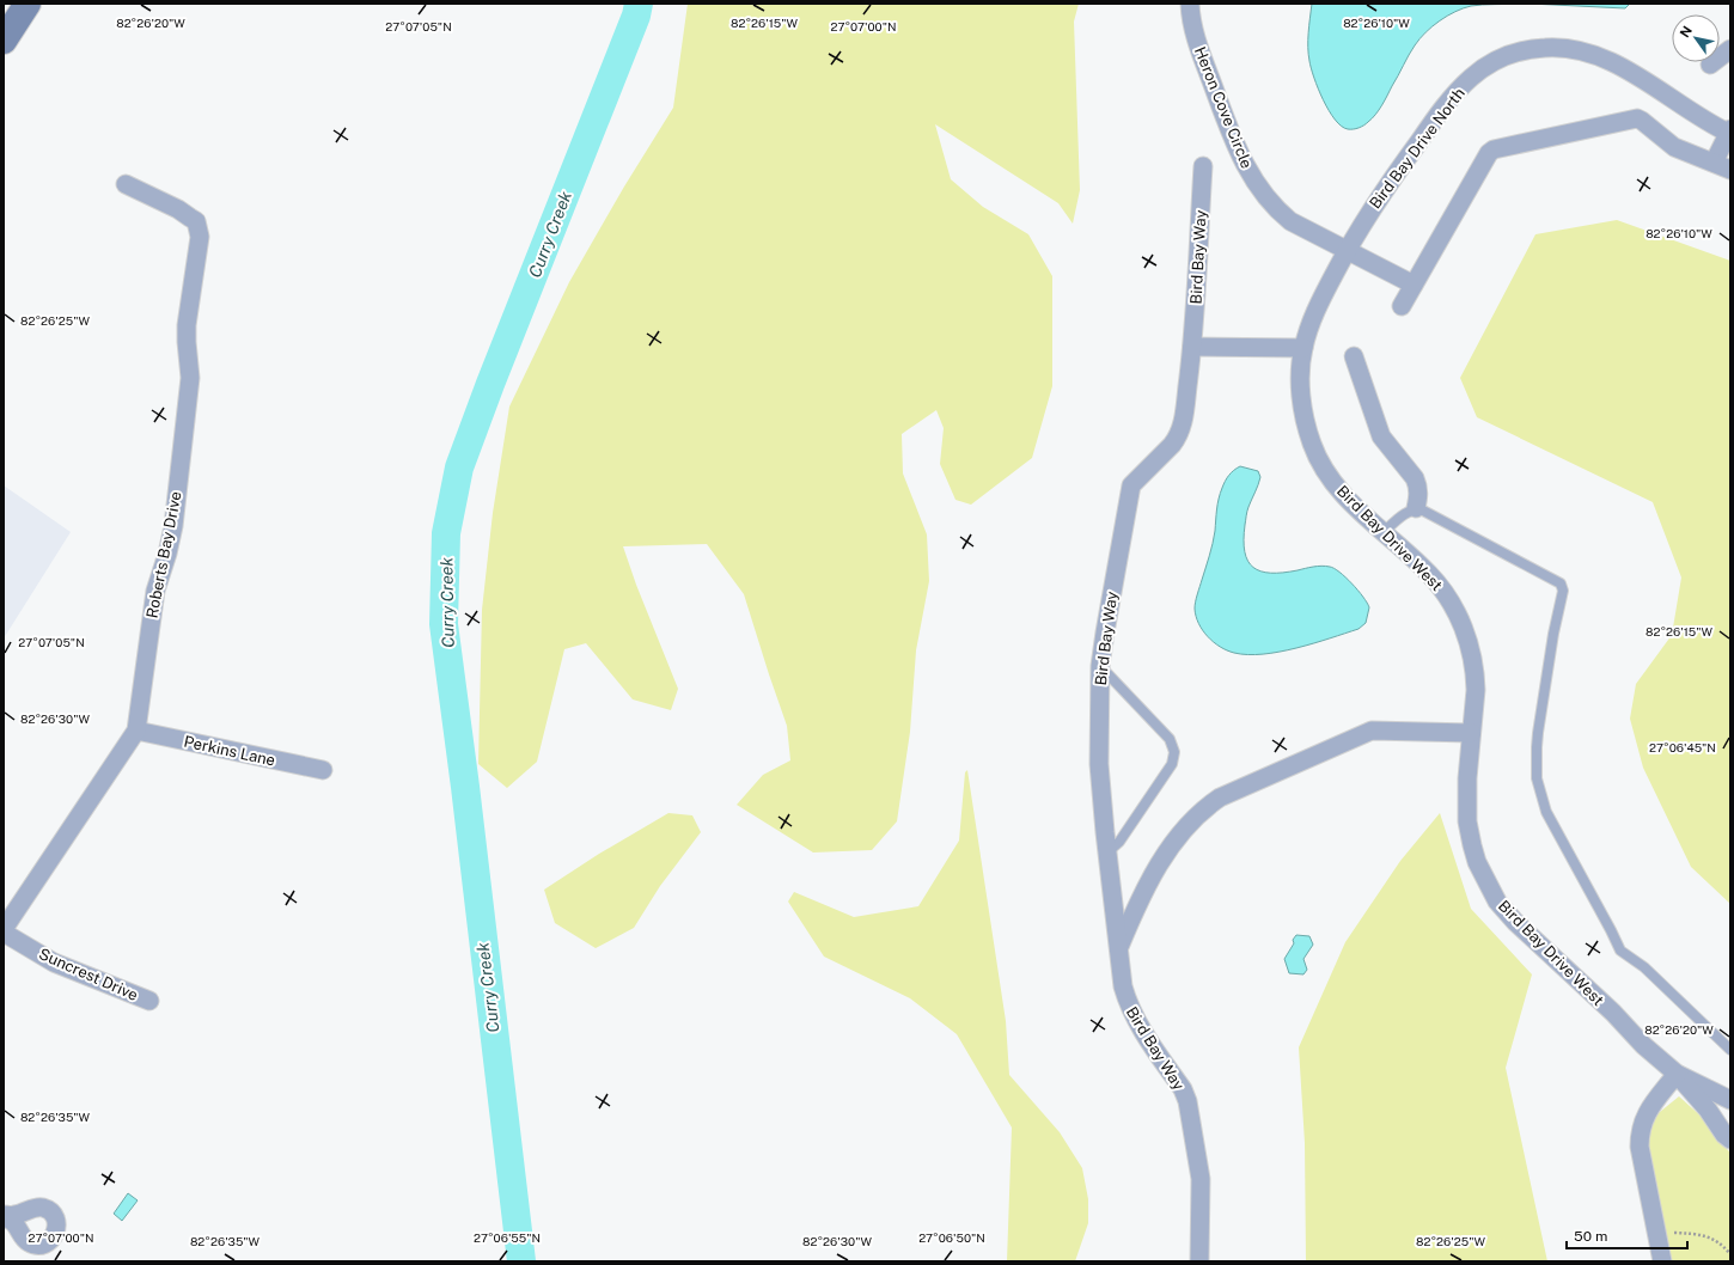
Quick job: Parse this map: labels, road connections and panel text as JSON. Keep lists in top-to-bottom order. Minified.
{"streets":{"street":["Heron Cove Circle","Bird Bay Drive North","Bird Bay Way","Bird Bay Drive West","Roberts Bay Drive","Perkins Lane","Suncrest Drive"]},"crossings":[["Heron Cove Circle","Bird Bay Drive North"],["Bird Bay Drive North","Bird Bay Drive West"],["Bird Bay Way","Bird Bay Drive West"],["Roberts Bay Drive","Perkins Lane"],["Roberts Bay Drive","Suncrest Drive"]],"water":["Curry Creek"],"scale_bar":"50 m","north":"top left","coordinates":["82°26'20\"W","82°26'15\"W","82°26'10\"W","27°07'05\"N","27°07'00\"N","82°26'25\"W","82°26'30\"W","27°06'45\"N","82°26'35\"W","27°06'55\"N","27°06'50\"N"]}
